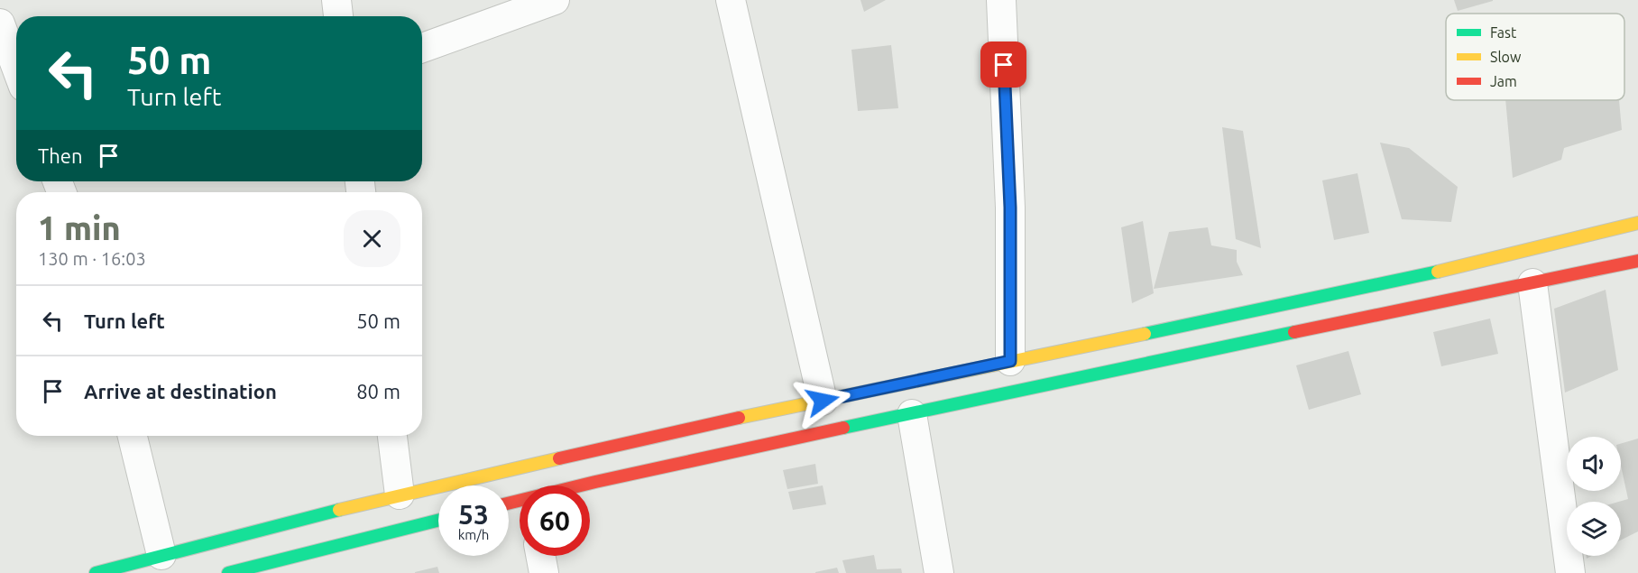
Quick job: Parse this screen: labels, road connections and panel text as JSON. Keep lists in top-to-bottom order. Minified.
{"legend":["Fast","Slow","Jam"],"page":{"turn":["50 m","Turn left"],"then":"Then","heading":["1 min","130 m · 16:03"],"list":[{"name":"Turn left","value":"50 m"},{"name":"Arrive at destination","value":"80 m"}],"speed":"53 km/h","limit":"60"}}
